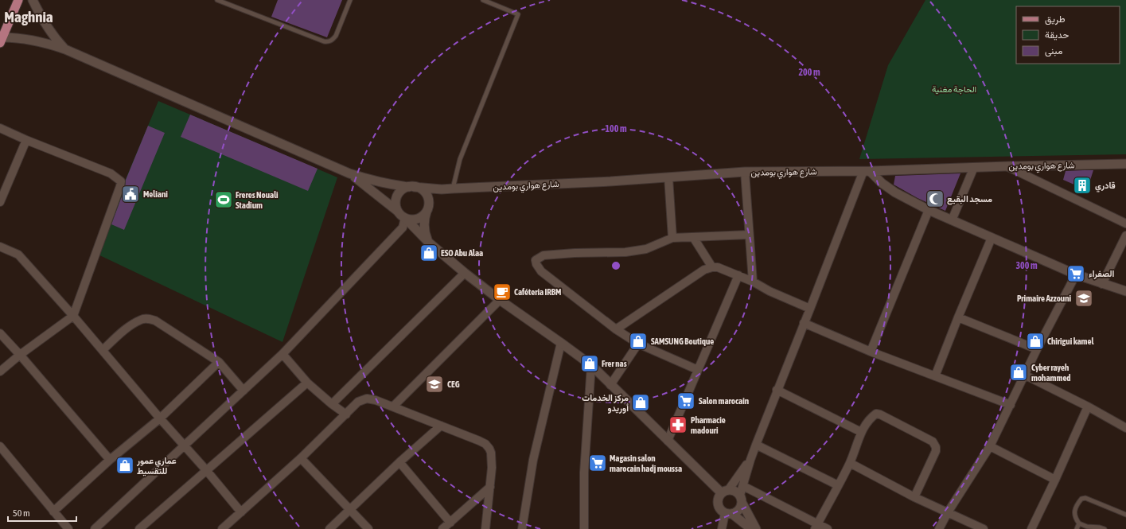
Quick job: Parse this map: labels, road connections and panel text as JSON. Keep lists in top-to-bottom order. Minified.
{"streets":{"street":["شارع هواري بومدين"]},"districts":["Maghnia"],"parks":["الحاجة مغنية"],"places":{"building":["قادري"],"public building":["Meliani"],"mosque":["مسجد البقيع"],"sports":["Freres Nouali Stadium"],"shop":["ESO Abu Alaa","SAMSUNG Boutique","Chirigui kamel","Frer nas","Cyber rayeh mohammed","مركز الخدمات أوريدو","عماري عمور للتقسيط"],"supermarket":["الصفراء","Salon marocain","Magasin salon marocain hadj moussa"],"cafe":["Caféteria IRBM"],"school or university":["Primaire Azzouni","CEG"],"pharmacy":["Pharmacie madouri"]},"legend":["طريق","حديقة","مبنى"],"scale_bar":"50 m","rings":["200 m","100 m","300 m"]}
